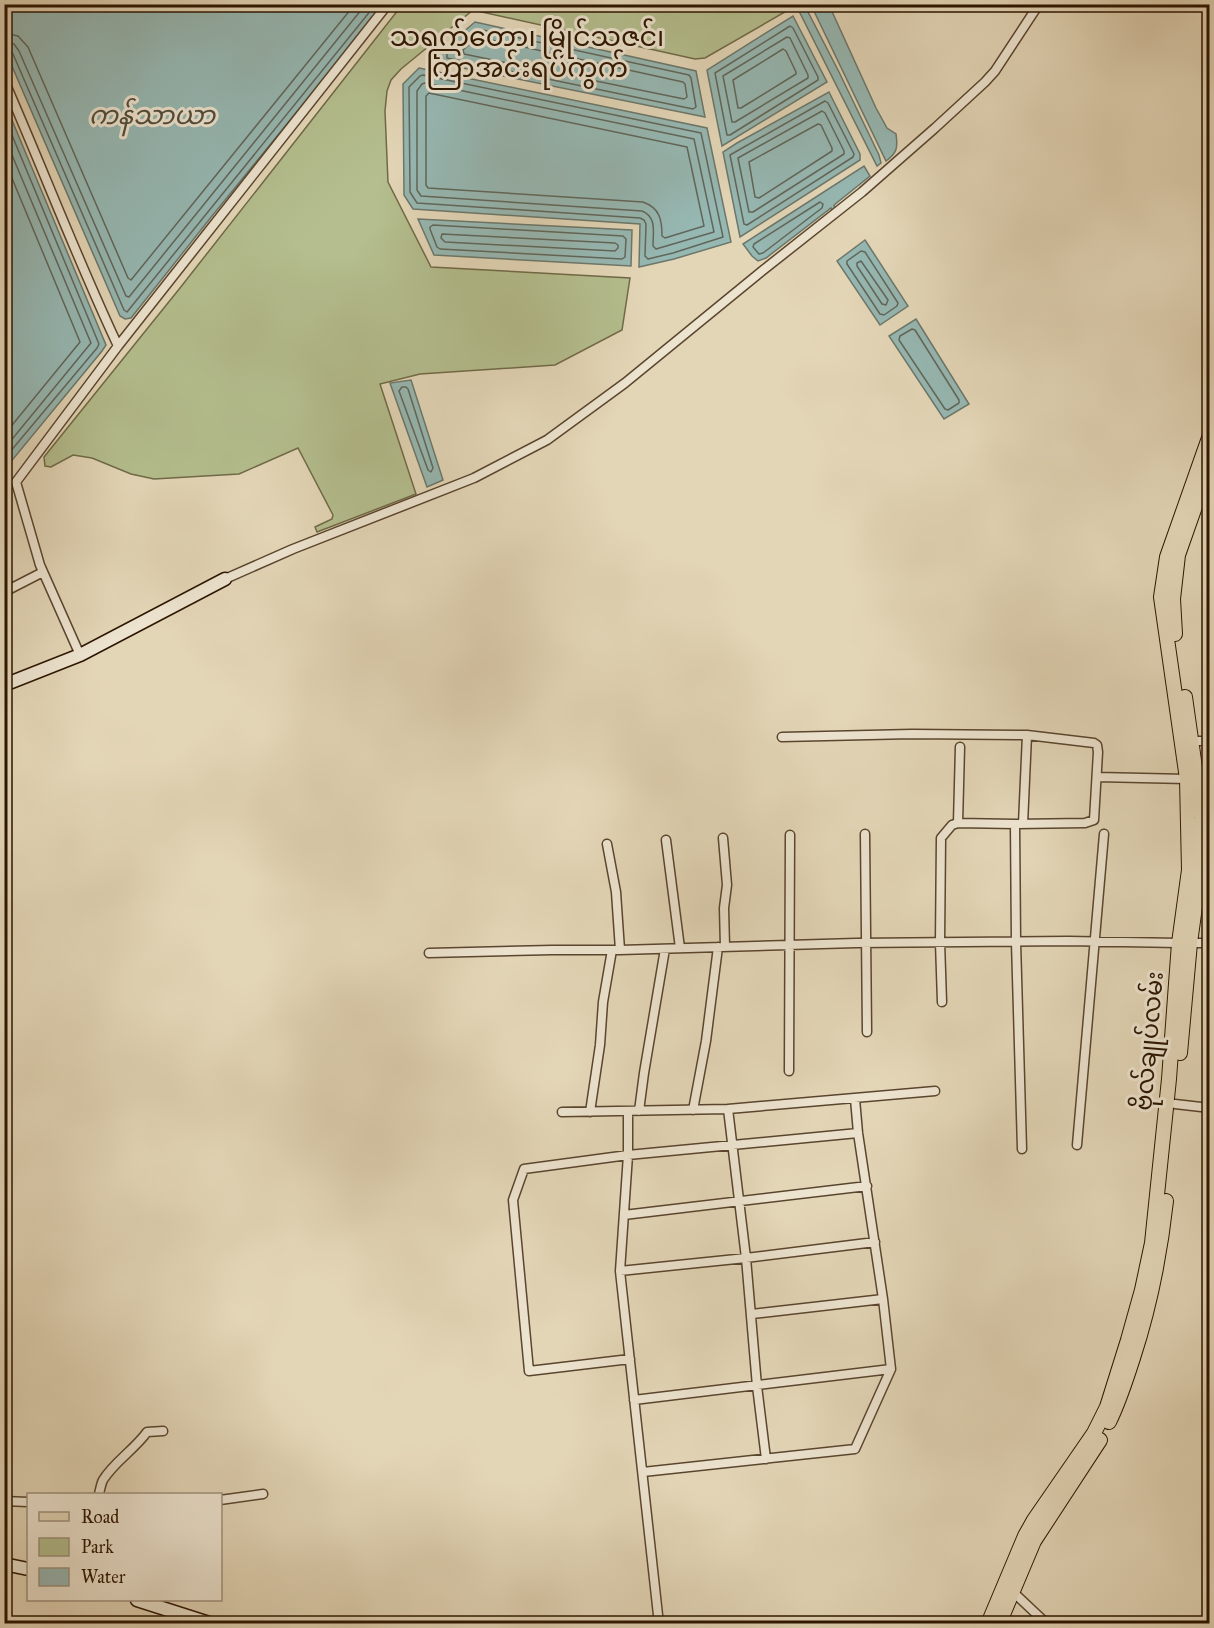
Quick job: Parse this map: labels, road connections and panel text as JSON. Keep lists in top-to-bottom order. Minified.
{"streets":{"main road":["ဗိုလ်ချုပ်လမ်း"]},"districts":["သရက်တော၊ မြိုင်သဇင်၊ ကြာအင်းရပ်ကွက်"],"water":["ကန်သာယာ"],"legend":["Road","Park","Water"]}
